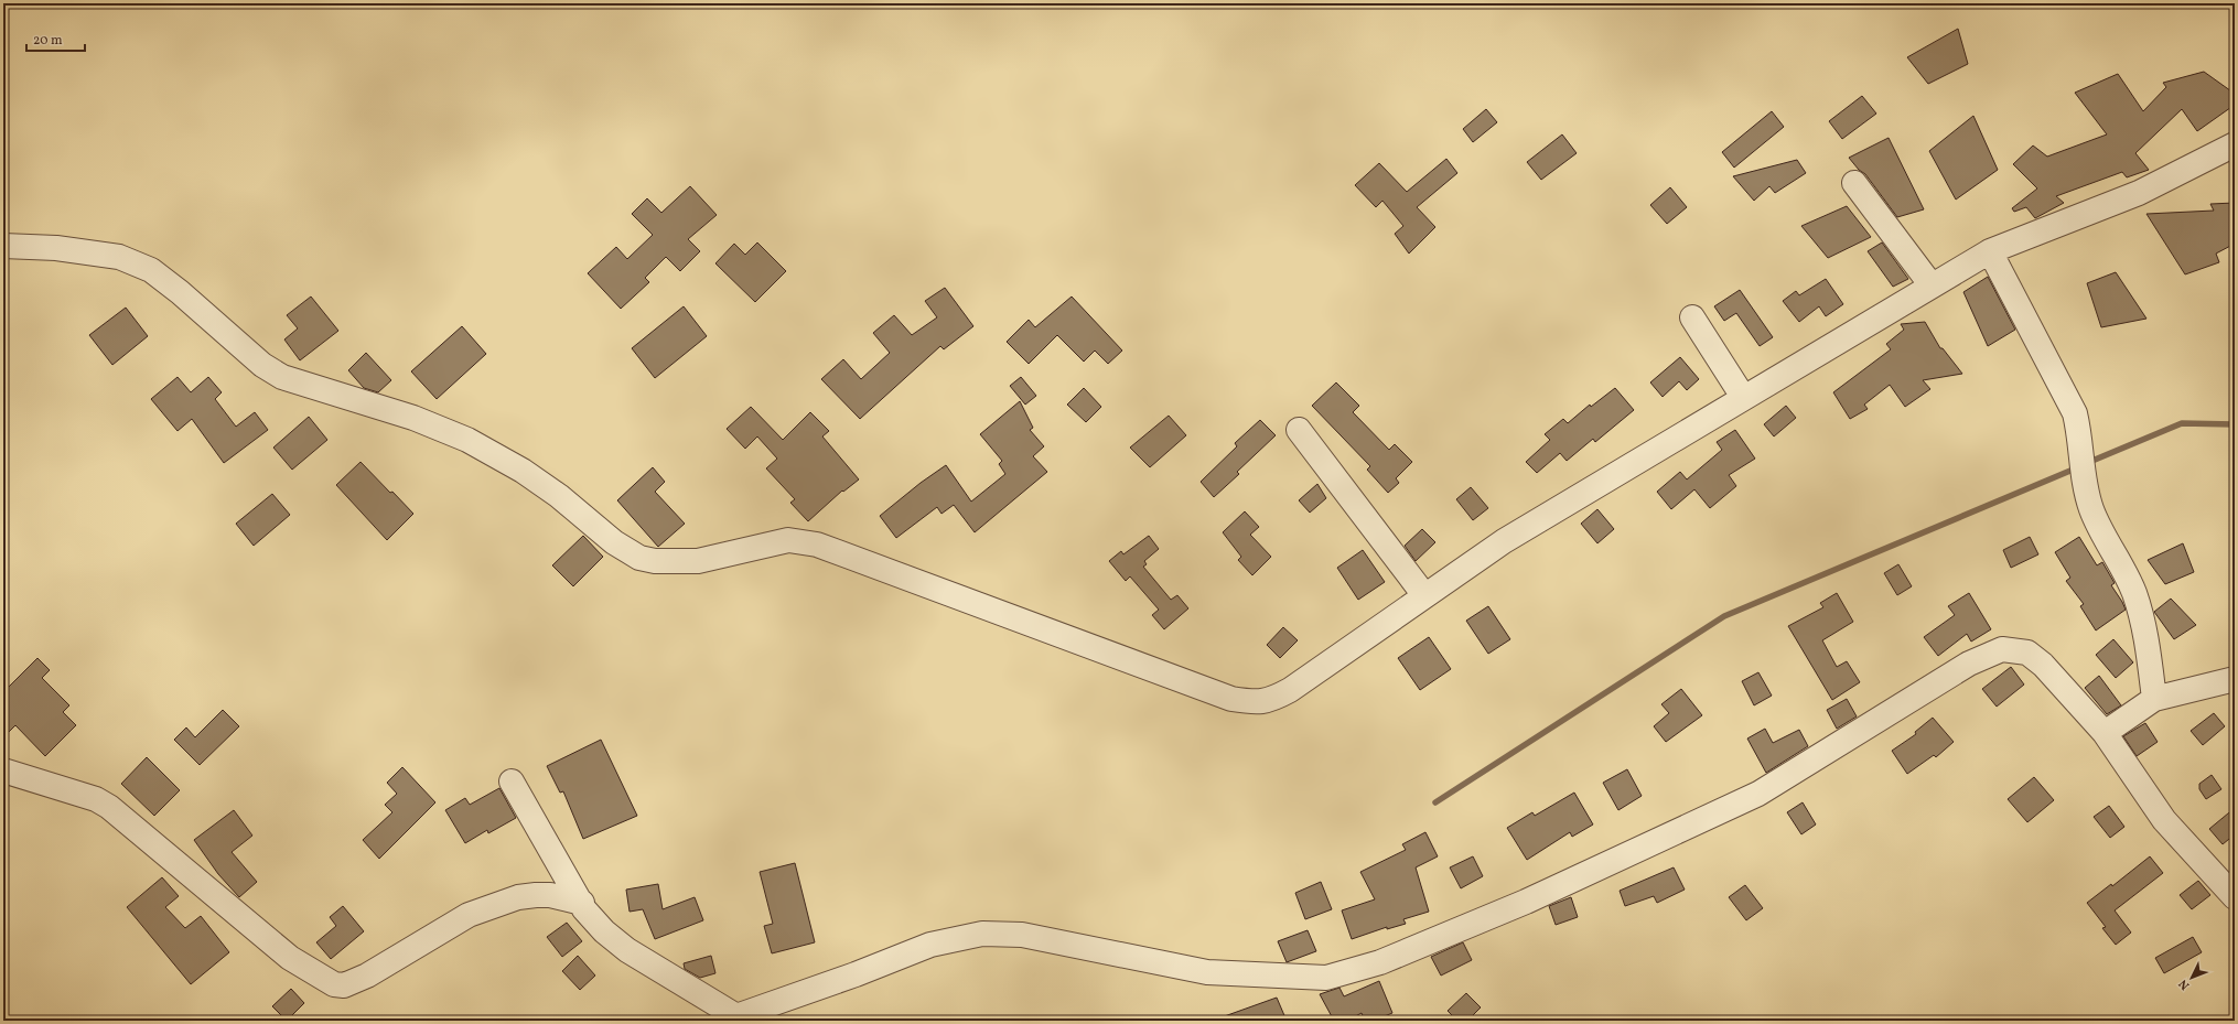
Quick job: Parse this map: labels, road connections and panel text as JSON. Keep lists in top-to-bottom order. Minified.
{"scale_bar":"20 m","north":"bottom left"}
